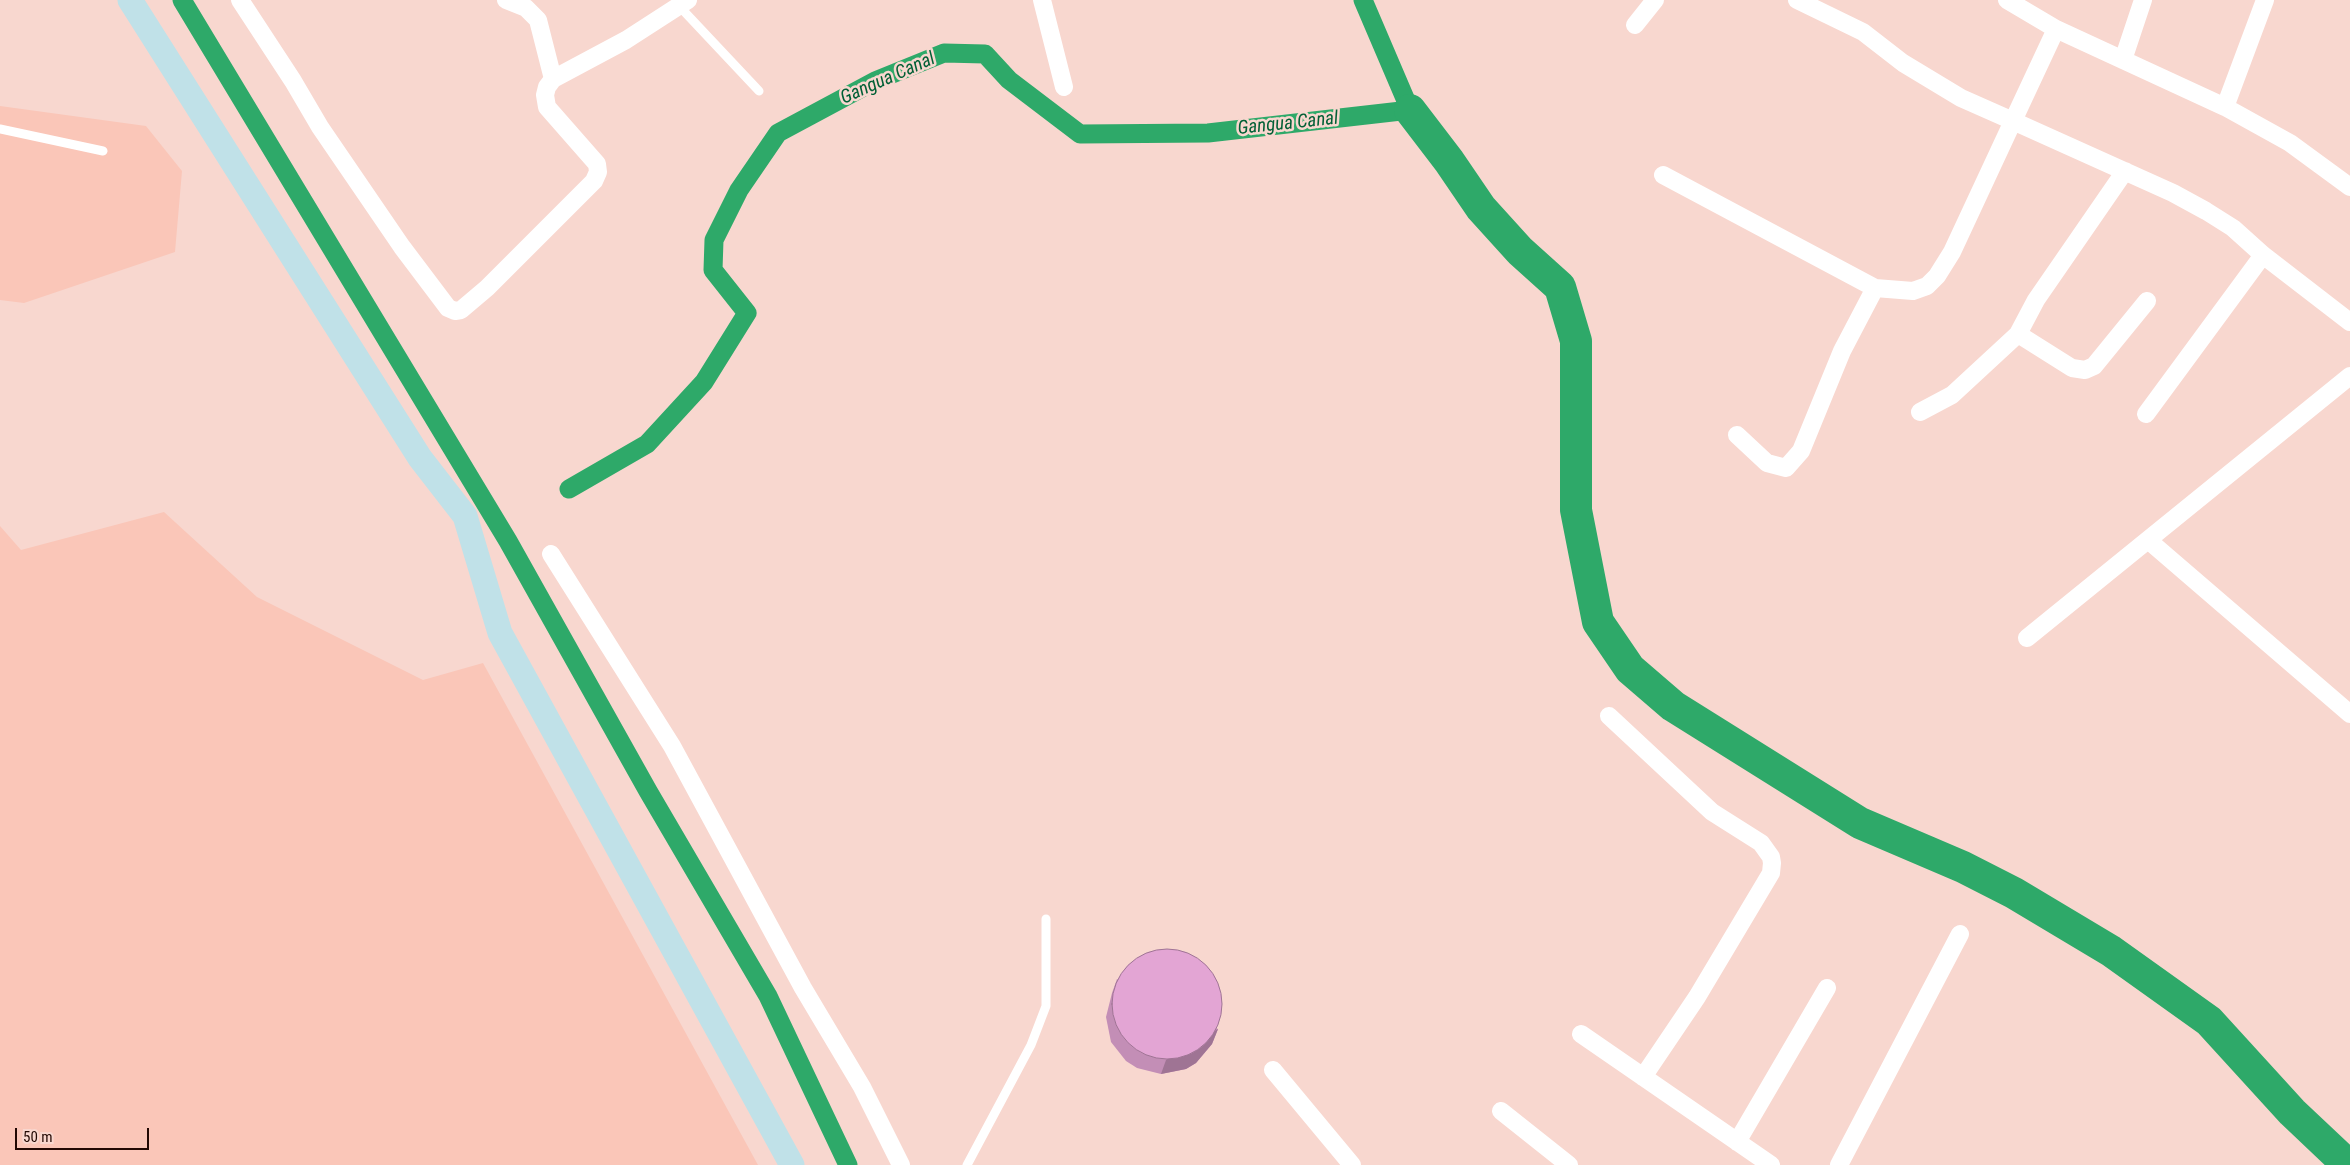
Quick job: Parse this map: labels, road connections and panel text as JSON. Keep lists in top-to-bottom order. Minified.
{"water":["Gangua Canal"],"scale_bar":"50 m"}
